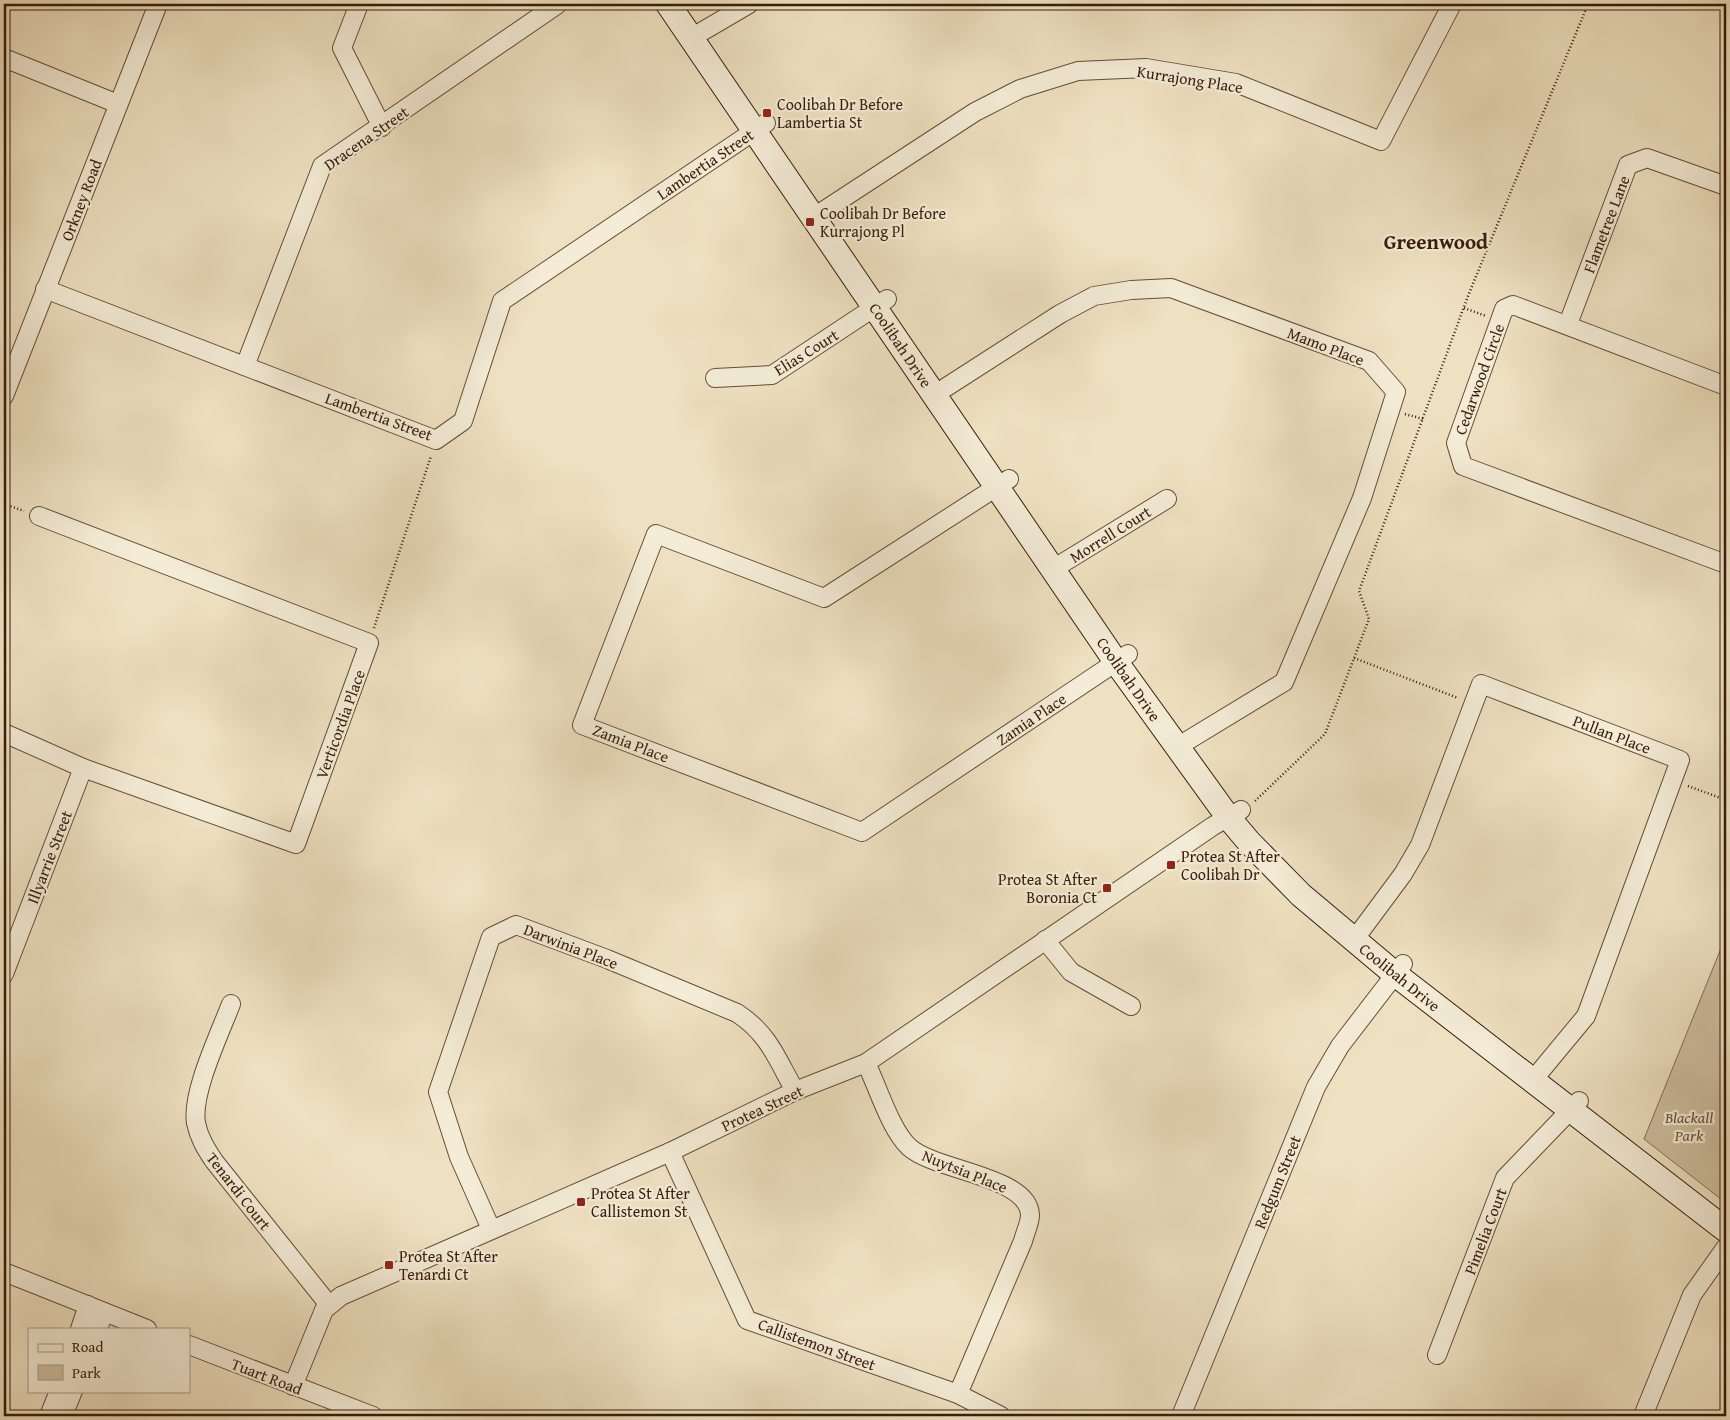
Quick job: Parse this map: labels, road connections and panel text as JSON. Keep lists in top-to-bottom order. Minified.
{"streets":{"main road":["Coolibah Drive"],"street":["Kurrajong Place","Dracena Street","Lambertia Street","Orkney Road","Flametree Lane","Mamo Place","Elias Court","Cedarwood Circle","Morrell Court","Zamia Place","Verticordia Place","Pullan Place","Illyarrie Street","Darwinia Place","Protea Street","Nuytsia Place","Redgum Street","Tenardi Court","Pimelia Court","Callistemon Street","Tuart Road"]},"crossings":[["Kurrajong Place","Coolibah Drive"],["Dracena Street","Lambertia Street"],["Lambertia Street","Orkney Road"],["Lambertia Street","Coolibah Drive"],["Flametree Lane","Cedarwood Circle"],["Coolibah Drive","Mamo Place"],["Coolibah Drive","Elias Court"],["Coolibah Drive","Morrell Court"],["Coolibah Drive","Zamia Place"],["Coolibah Drive","Pullan Place"],["Coolibah Drive","Protea Street"],["Coolibah Drive","Redgum Street"],["Coolibah Drive","Pimelia Court"],["Verticordia Place","Illyarrie Street"],["Darwinia Place","Protea Street"],["Protea Street","Nuytsia Place"],["Protea Street","Tenardi Court"],["Protea Street","Callistemon Street"],["Protea Street","Tuart Road"],["Nuytsia Place","Callistemon Street"]],"districts":["Greenwood"],"parks":["Blackall Park"],"places":{"transit":["Coolibah Dr Before Lambertia St","Coolibah Dr Before Kurrajong Pl","Protea St After Coolibah Dr","Protea St After Boronia Ct","Protea St After Callistemon St","Protea St After Tenardi Ct"]},"legend":["Road","Park"]}
